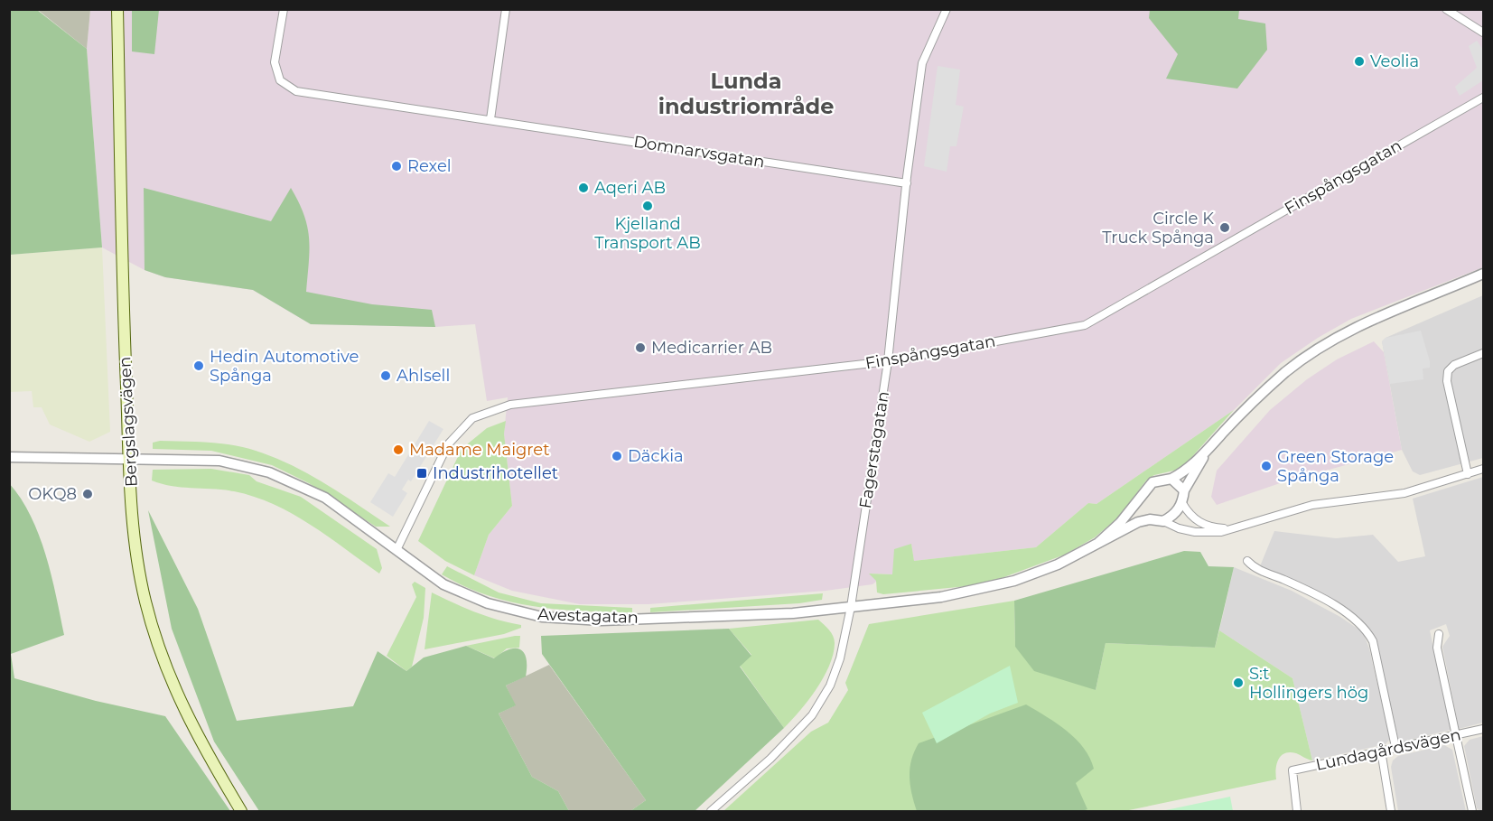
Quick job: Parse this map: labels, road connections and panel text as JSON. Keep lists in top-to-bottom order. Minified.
{"streets":{"main road":["Bergslagsvägen"],"street":["Domnarvsgatan","Finspångsgatan","Fagerstagatan","Avestagatan","Lundagårdsvägen"]},"crossings":[["Domnarvsgatan","Fagerstagatan"],["Finspångsgatan","Fagerstagatan"],["Finspångsgatan","Avestagatan"],["Bergslagsvägen","Avestagatan"],["Fagerstagatan","Avestagatan"]],"districts":["Lunda industriområde"],"places":{"other":["Veolia","Rexel","Aqeri AB","Kjelland Transport AB","Circle K Truck Spånga","Medicarrier AB","Hedin Automotive Spånga","Ahlsell","Madame Maigret","Däckia","Green Storage Spånga","OKQ8","S:t Hollingers hög"],"transit":["Industrihotellet"]}}
